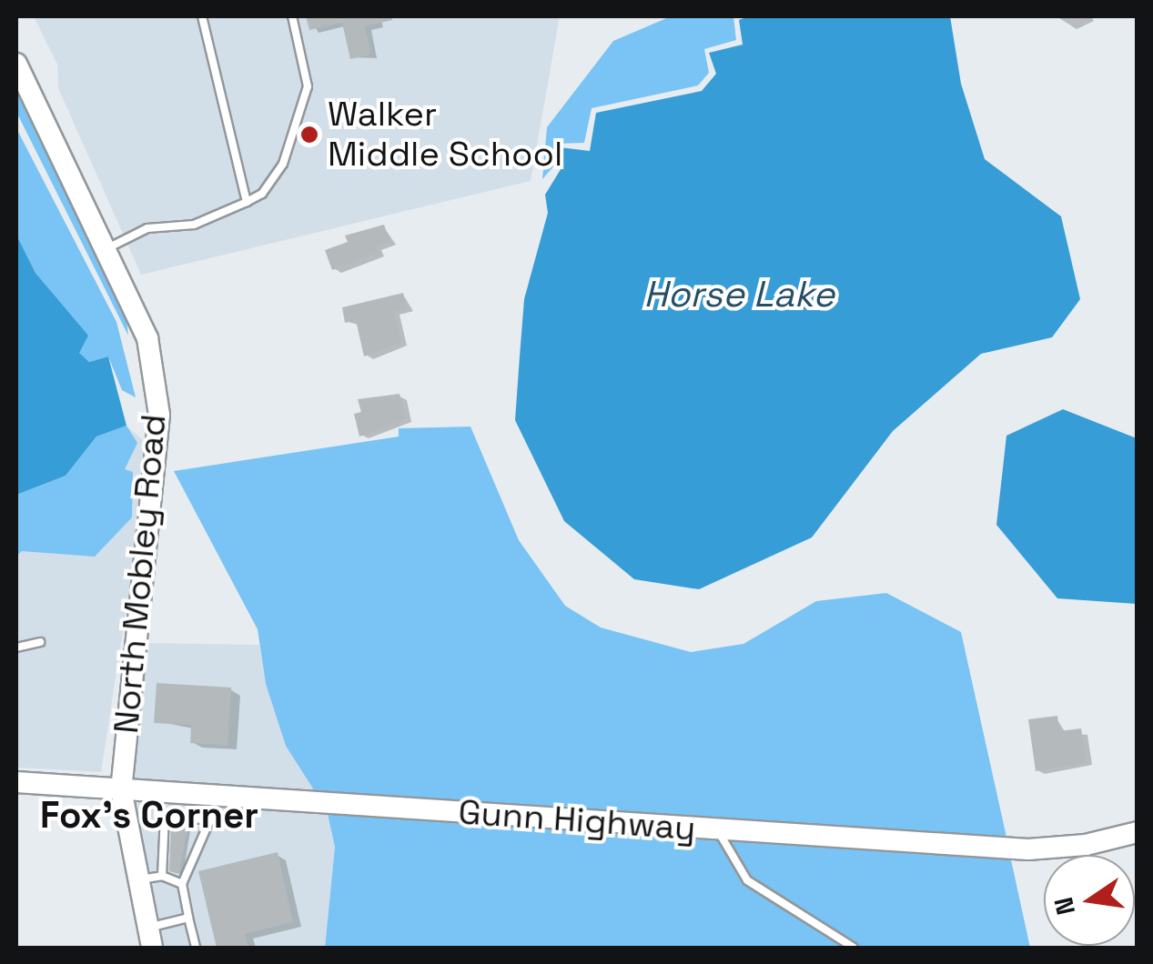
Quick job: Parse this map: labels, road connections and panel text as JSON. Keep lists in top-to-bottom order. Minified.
{"streets":{"main road":["North Mobley Road","Gunn Highway"]},"crossings":[["North Mobley Road","Gunn Highway"]],"districts":["Fox's Corner"],"water":["Horse Lake"],"places":["Walker Middle School"],"north":"left"}
